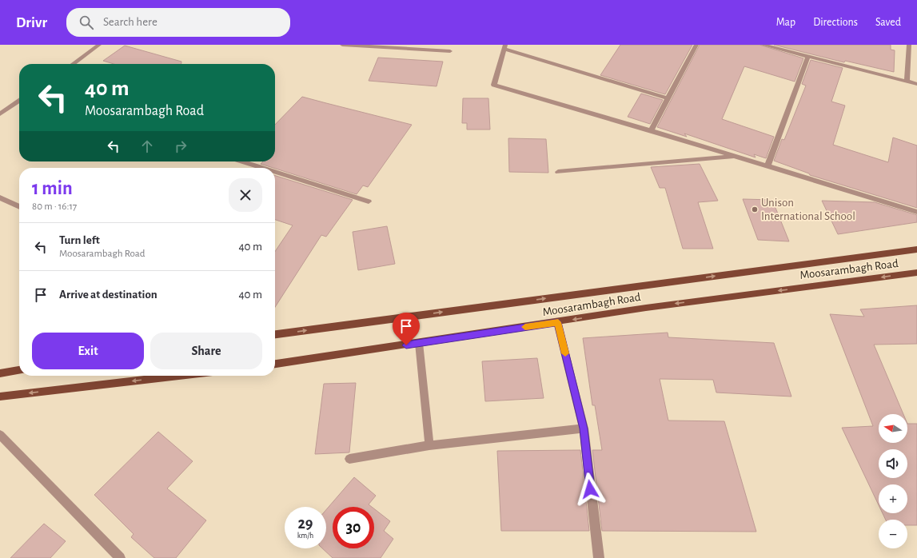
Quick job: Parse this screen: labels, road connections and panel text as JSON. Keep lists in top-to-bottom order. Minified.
{"streets":{"main road":["Moosarambagh Road"]},"places":["Unison International School"],"north":"left","page":{"header":"Drivr","search":"Search here","nav":["Map","Directions","Saved"],"turn":["40 m","Moosarambagh Road"],"heading":["1 min","80 m · 16:17"],"list":[{"name":"Turn left","note":"Moosarambagh Road","value":"40 m"},{"name":"Arrive at destination","value":"40 m"}],"buttons":["Exit","Share"],"map_buttons":["+","−"],"speed":"29 km/h","limit":"30"}}
